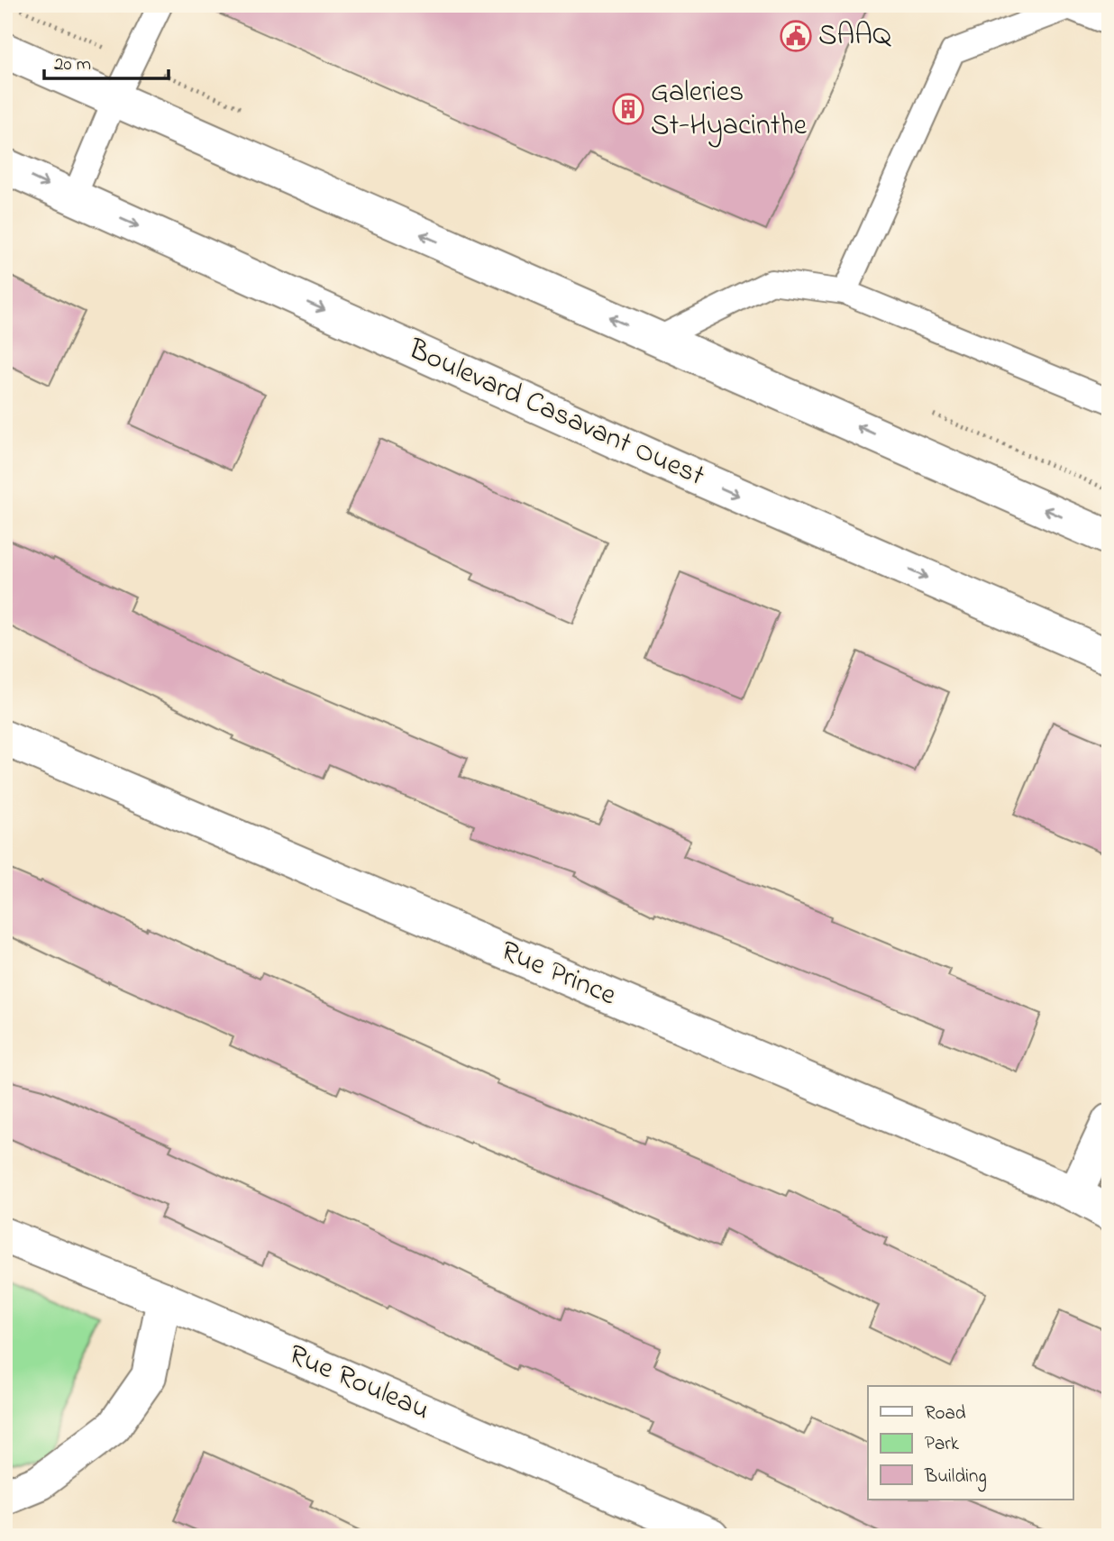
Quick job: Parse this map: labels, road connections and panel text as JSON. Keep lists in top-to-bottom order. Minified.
{"streets":{"street":["Boulevard Casavant Ouest","Rue Prince","Rue Rouleau"]},"places":{"public building":["SAAQ"],"building":["Galeries St-Hyacinthe"]},"legend":["Road","Park","Building"],"scale_bar":"20 m"}
